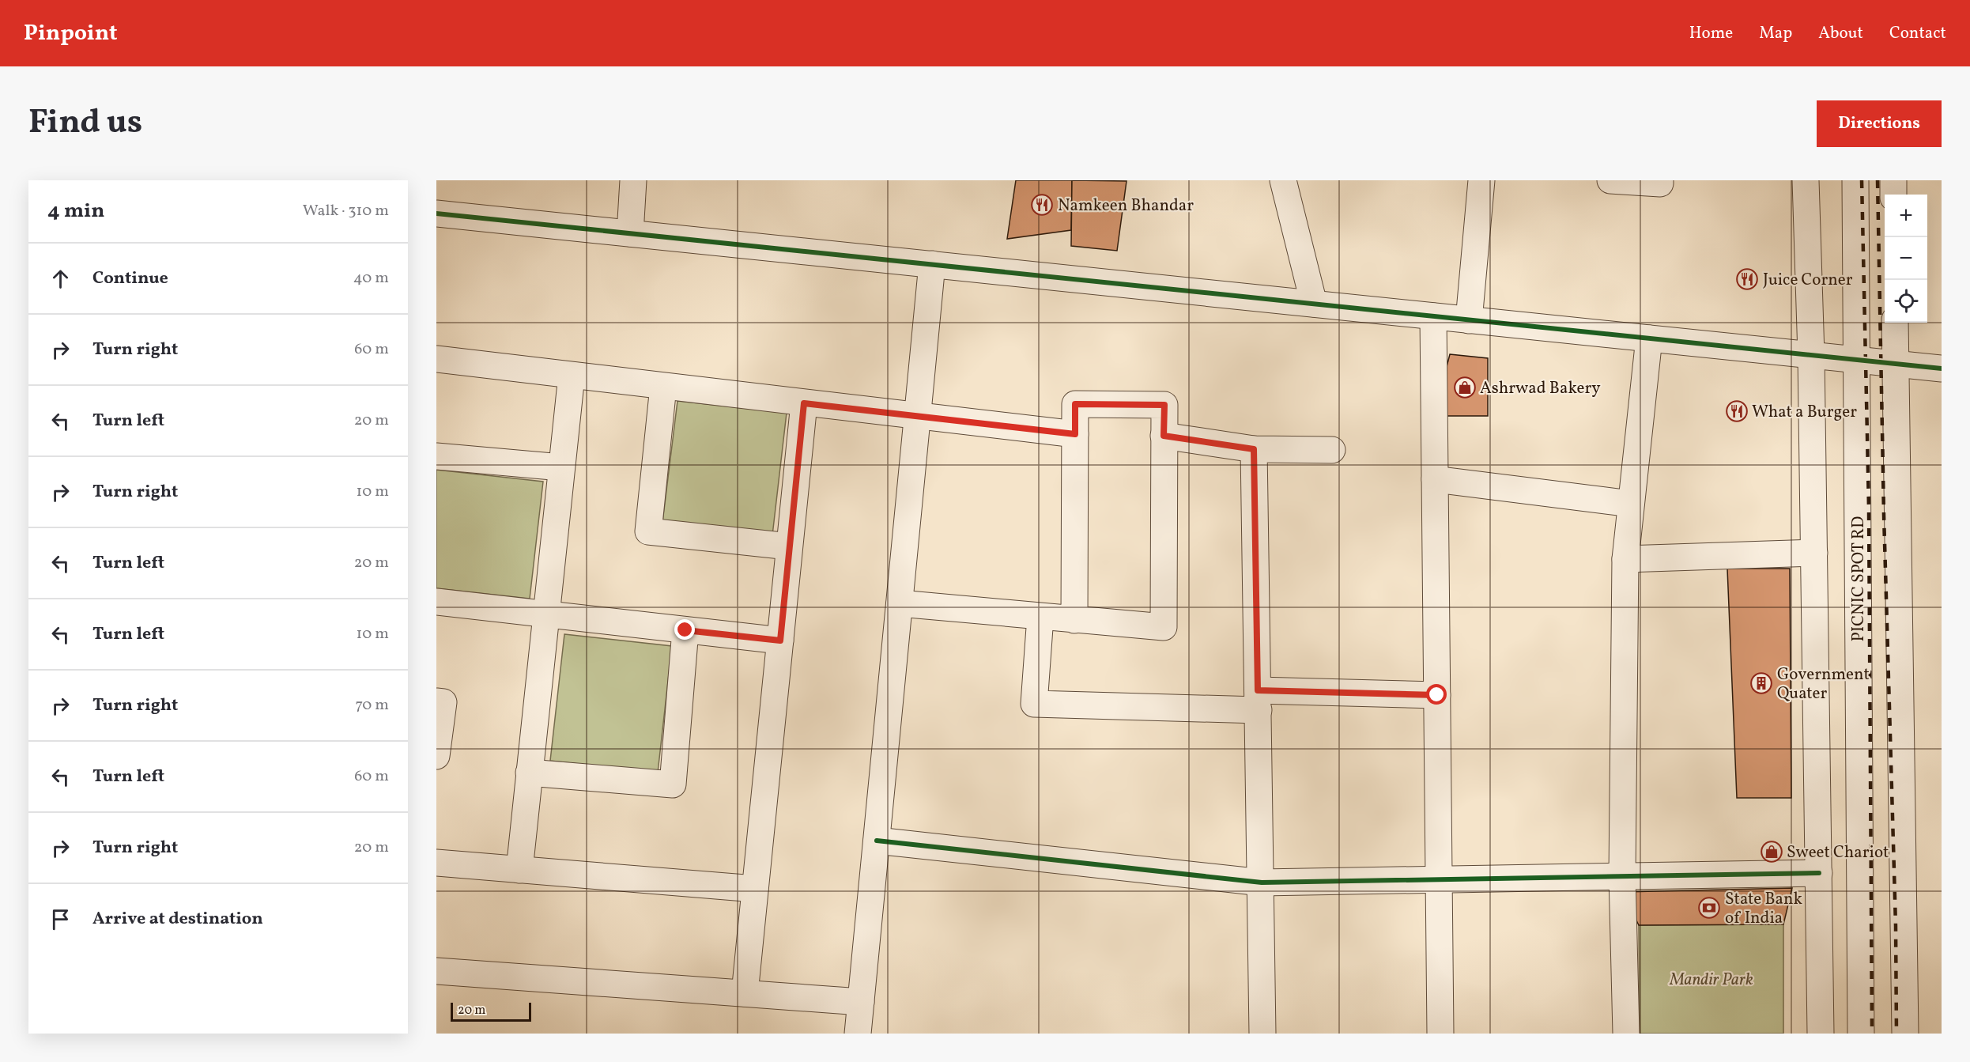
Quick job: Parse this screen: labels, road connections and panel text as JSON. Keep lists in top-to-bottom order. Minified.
{"streets":{"street":["PICNIC SPOT RD"]},"parks":["Mandir Park"],"places":{"restaurant":["Namkeen Bhandar","Juice Corner","What a Burger"],"shop":["Ashrwad Bakery","Sweet Chariot"],"building":["Government Quater"],"bank":["State Bank of India"]},"scale_bar":"20 m","page":{"header":"Pinpoint","nav":["Home","Map","About","Contact"],"title":"Find us","buttons":"Directions","heading":["4 min","Walk · 310 m"],"map_buttons":["+","−"],"list":[["Continue","40 m"],["Turn right","60 m"],["Turn left","20 m"],["Turn right","10 m"],["Turn left","20 m"],["Turn left","10 m"],["Turn right","70 m"],["Turn left","60 m"],["Turn right","20 m"],"Arrive at destination"],"scale":"20 m"}}
